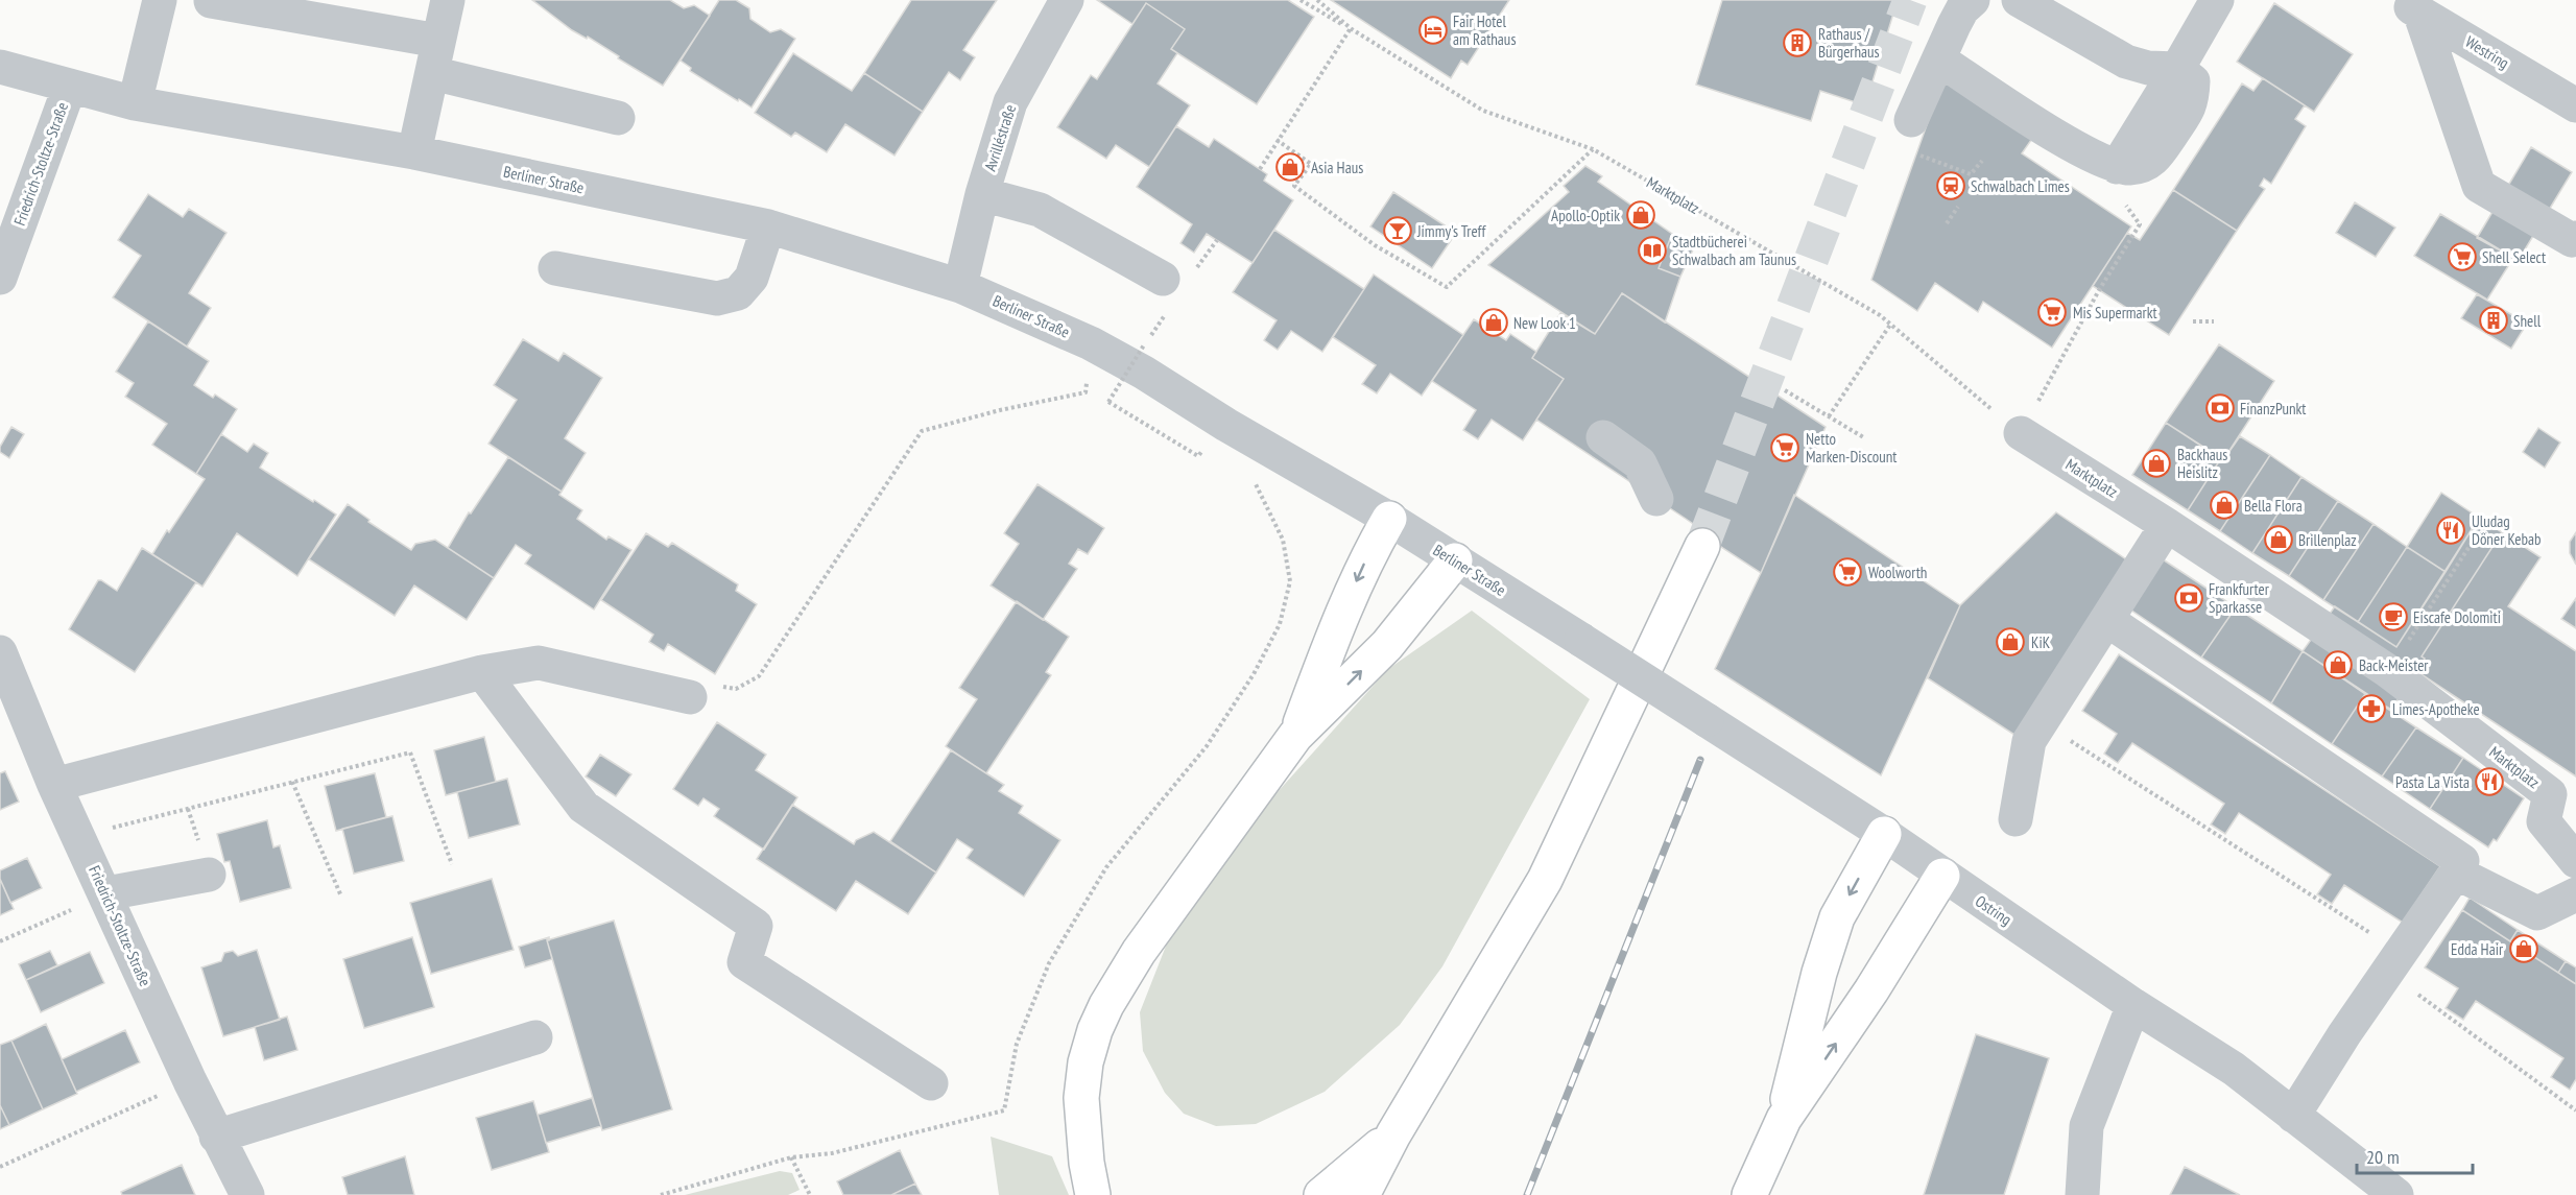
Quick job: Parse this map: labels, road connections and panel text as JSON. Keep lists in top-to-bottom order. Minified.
{"streets":{"street":["Westring","Avrilléstraße","Friedrich-Stoltze-Straße","Berliner Straße","Marktplatz","Ostring"]},"crossings":[["Avrilléstraße","Berliner Straße"],["Friedrich-Stoltze-Straße","Berliner Straße"],["Berliner Straße","Ostring"]],"places":{"hotel":["Fair Hotel am Rathaus"],"building":["Rathaus / Bürgerhaus","Shell"],"shop":["Asia Haus","Apollo-Optik","New Look 1","Backhaus Heislitz","Bella Flora","Brillenplaz","KiK","Back-Meister","Edda Hair"],"station":["Schwalbach Limes"],"bar":["Jimmy's Treff"],"library":["Stadtbücherei Schwalbach am Taunus"],"supermarket":["Shell Select","Mis Supermarkt","Netto Marken-Discount","Woolworth"],"bank":["FinanzPunkt","Frankfurter Sparkasse"],"restaurant":["Uludag Döner Kebab","Pasta La Vista"],"cafe":["Eiscafe Dolomiti"],"pharmacy":["Limes-Apotheke"]},"scale_bar":"20 m"}
